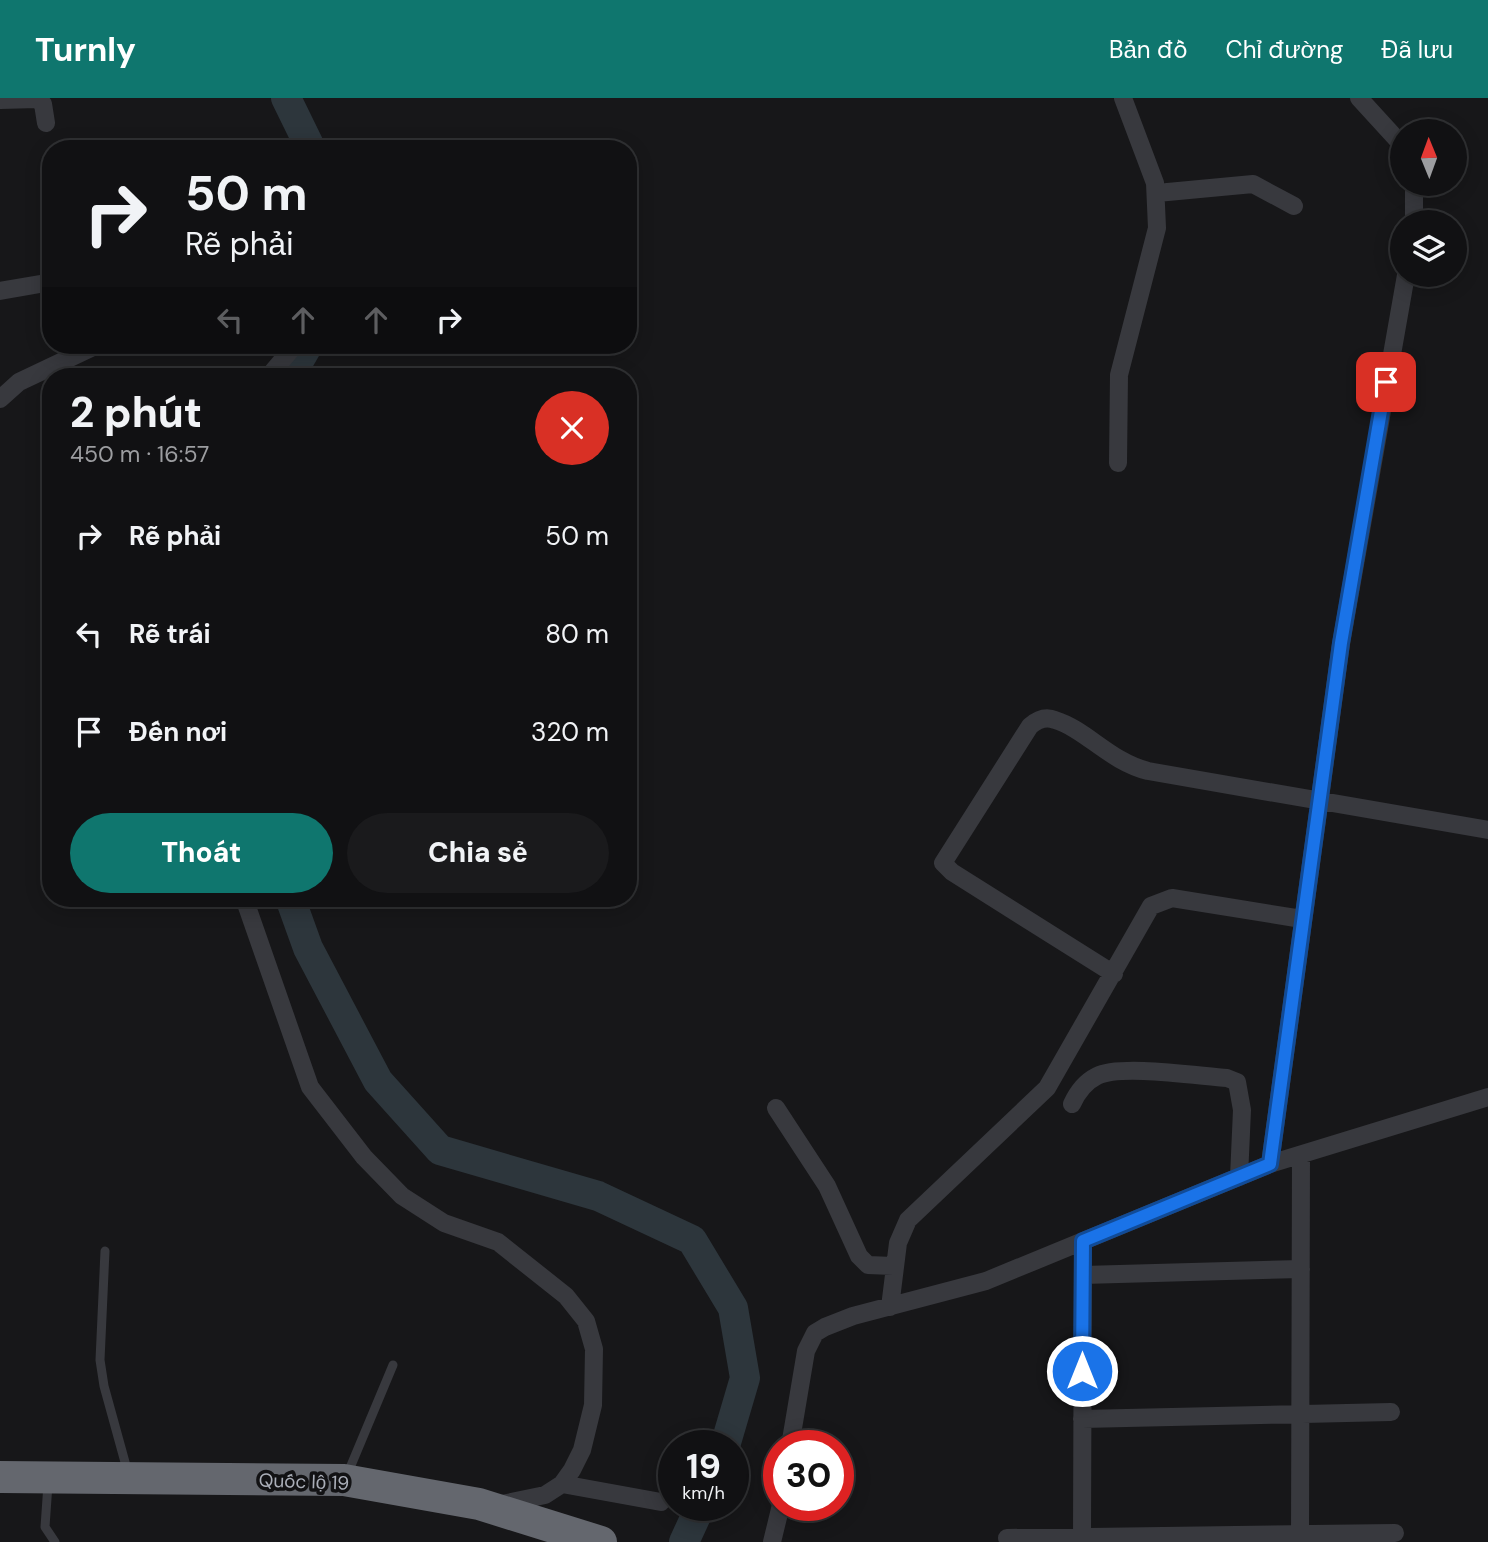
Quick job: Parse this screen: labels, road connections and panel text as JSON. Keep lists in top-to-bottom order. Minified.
{"streets":{"highway":["Quốc lộ 19"]},"north":"top","page":{"header":"Turnly","nav":["Bản đồ","Chỉ đường","Đã lưu"],"turn":["50 m","Rẽ phải"],"heading":["2 phút","450 m · 16:57"],"list":[{"name":"Rẽ phải","value":"50 m"},{"name":"Rẽ trái","value":"80 m"},{"name":"Đến nơi","value":"320 m"}],"buttons":["Thoát","Chia sẻ"],"speed":"19 km/h","limit":"30"}}
